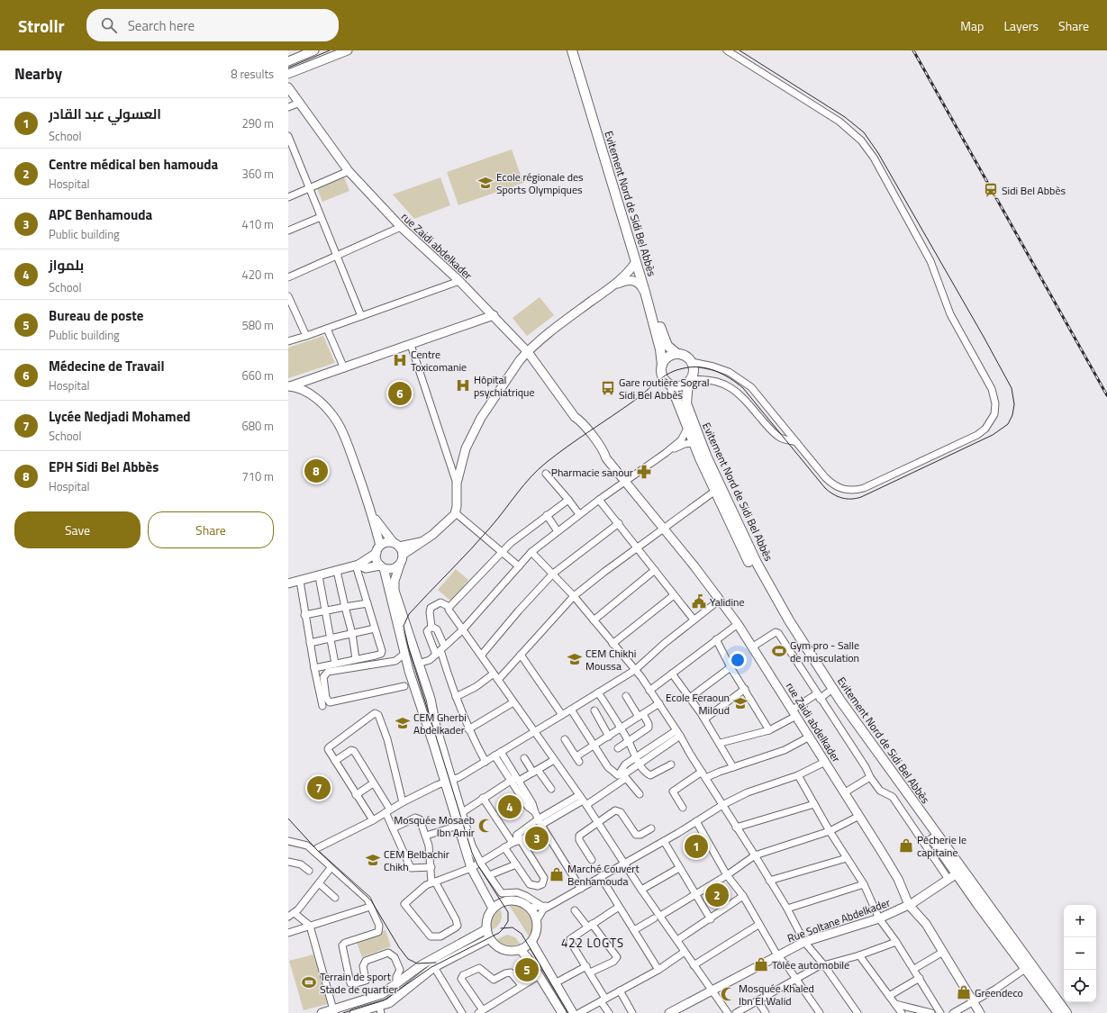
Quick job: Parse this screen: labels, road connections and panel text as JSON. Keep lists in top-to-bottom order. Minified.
{"streets":{"highway":["Evitement Nord de Sidi Bel Abbès"],"main road":["rue Zaidi abdelkader","Rue Soltane Abdelkader"]},"crossings":[["Evitement Nord de Sidi Bel Abbès","Rue Soltane Abdelkader"],["rue Zaidi abdelkader","Rue Soltane Abdelkader"]],"districts":["422 LOGTS"],"places":{"school or university":["Ecole régionale des Sports Olympiques","CEM Chikhi Moussa","Ecole Feraoun Miloud","CEM Gherbi Abdelkader","CEM Belbachir Chikh"],"station":["Sidi Bel Abbès"],"hospital":["Centre Toxicomanie","Hôpital psychiatrique"],"bus stop":["Gare routière Sogral Sidi Bel Abbès"],"pharmacy":["Pharmacie sanour"],"public building":["Yalidine"],"sports":["Gym pro - Salle de musculation","Terrain de sport Stade de quartier"],"mosque":["Mosquée Mosaeb Ibn Amir","Mosquée Khaled Ibn El Walid"],"shop":["Pêcherie le capitaine","Marché Couvert Benhamouda","Tôlée automobile","Greendeco"]},"page":{"header":"Strollr","search":"Search here","nav":["Map","Layers","Share"],"heading":["Nearby","8 results"],"list":[{"mark":"1","name":"العسولي عبد القادر","note":"School","value":"290 m"},{"mark":"2","name":"Centre médical ben hamouda","note":"Hospital","value":"360 m"},{"mark":"3","name":"APC Benhamouda","note":"Public building","value":"410 m"},{"mark":"4","name":"بلمواز","note":"School","value":"420 m"},{"mark":"5","name":"Bureau de poste","note":"Public building","value":"580 m"},{"mark":"6","name":"Médecine de Travail","note":"Hospital","value":"660 m"},{"mark":"7","name":"Lycée Nedjadi Mohamed","note":"School","value":"680 m"},{"mark":"8","name":"EPH Sidi Bel Abbès","note":"Hospital","value":"710 m"}],"pins":["6","8","7","4","3","1","2","5"],"buttons":["Save","Share"],"map_buttons":["+","−"]}}
